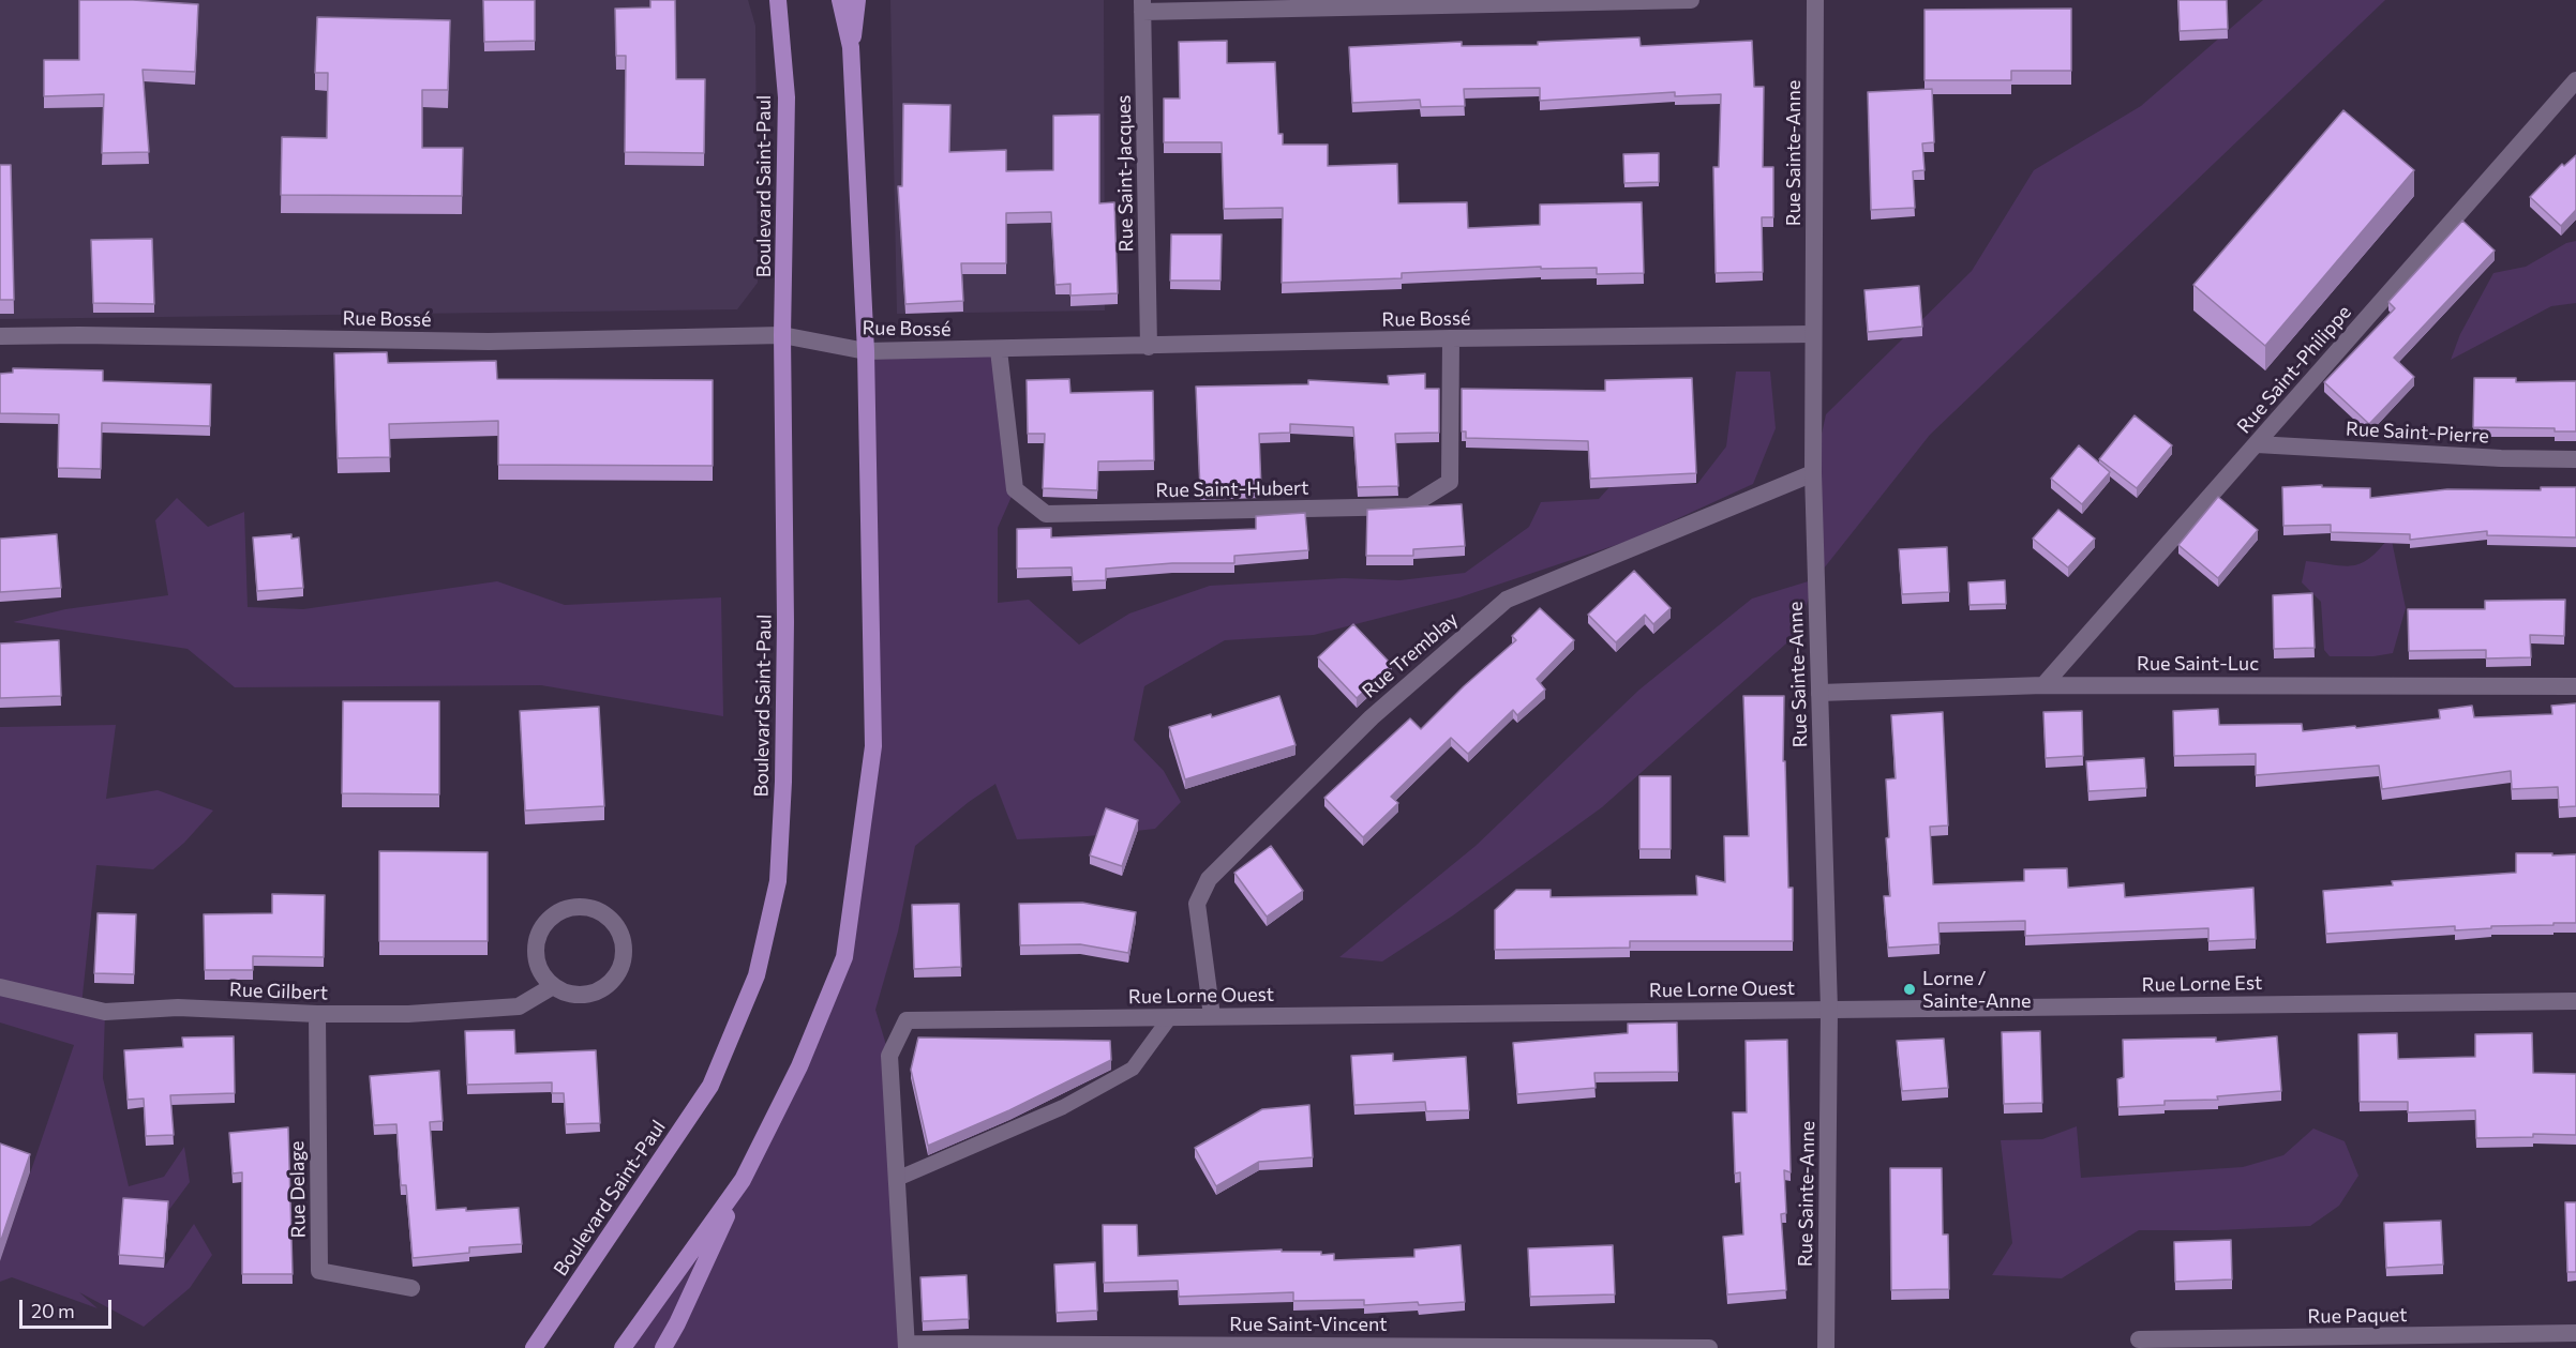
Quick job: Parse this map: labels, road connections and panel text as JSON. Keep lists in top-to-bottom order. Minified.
{"streets":{"main road":["Boulevard Saint-Paul"],"street":["Rue Sainte-Anne","Rue Saint-Jacques","Rue Bossé","Rue Saint-Philippe","Rue Saint-Pierre","Rue Saint-Hubert","Rue Tremblay","Rue Saint-Luc","Rue Lorne Est","Rue Lorne Ouest","Rue Gilbert","Rue Delage","Rue Paquet","Rue Saint-Vincent"]},"crossings":[["Rue Sainte-Anne","Rue Bossé"],["Rue Sainte-Anne","Rue Tremblay"],["Rue Sainte-Anne","Rue Saint-Luc"],["Rue Sainte-Anne","Rue Lorne Est"],["Rue Sainte-Anne","Rue Lorne Ouest"],["Rue Saint-Jacques","Rue Bossé"],["Boulevard Saint-Paul","Rue Bossé"],["Rue Bossé","Rue Saint-Hubert"],["Rue Saint-Philippe","Rue Saint-Pierre"],["Rue Saint-Philippe","Rue Saint-Luc"],["Rue Tremblay","Rue Lorne Ouest"],["Rue Lorne Est","Rue Lorne Ouest"],["Rue Lorne Ouest","Rue Saint-Vincent"],["Rue Gilbert","Rue Delage"]],"places":["Lorne / Sainte-Anne"],"scale_bar":"20 m"}
